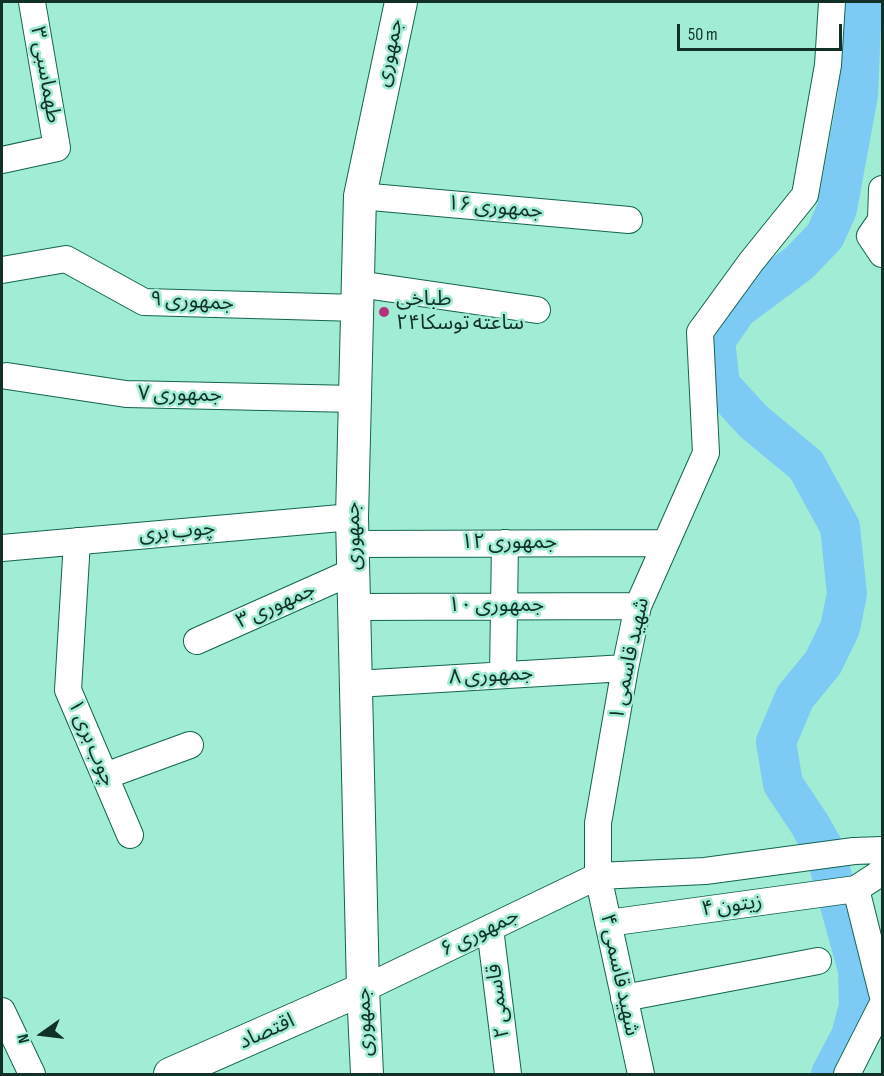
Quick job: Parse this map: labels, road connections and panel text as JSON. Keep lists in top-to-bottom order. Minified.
{"streets":{"main road":["جمهوری","اقتصاد"],"street":["۳ طهماسبی","۱۶ جمهوری","۹ جمهوری","۷ جمهوری","چوب بری","۱۲ جمهوری","۳ جمهوری","۱۰ جمهوری","۱ شهید قاسمی","۸ جمهوری","۱ چوب بری","زیتون ۴","جمهوری ۶","۴ شهید قاسمی","قاسمی ۲"]},"crossings":[["جمهوری","۱۶ جمهوری"],["جمهوری","۹ جمهوری"],["جمهوری","۷ جمهوری"],["جمهوری","چوب بری"],["جمهوری","۱۲ جمهوری"],["جمهوری","۳ جمهوری"],["جمهوری","۱۰ جمهوری"],["جمهوری","۸ جمهوری"],["جمهوری","جمهوری ۶"],["جمهوری","اقتصاد"],["چوب بری","۱۲ جمهوری"],["چوب بری","۳ جمهوری"],["چوب بری","۱ چوب بری"],["۱۲ جمهوری","۳ جمهوری"],["۱۲ جمهوری","۱ شهید قاسمی"],["۱۰ جمهوری","۱ شهید قاسمی"],["۱ شهید قاسمی","۸ جمهوری"],["۱ شهید قاسمی","جمهوری ۶"],["۱ شهید قاسمی","۴ شهید قاسمی"],["زیتون ۴","۴ شهید قاسمی"],["جمهوری ۶","۴ شهید قاسمی"],["جمهوری ۶","قاسمی ۲"],["جمهوری ۶","اقتصاد"]],"places":["طباخی ۲۴ساعته توسکا"],"scale_bar":"50 m","north":"left"}
